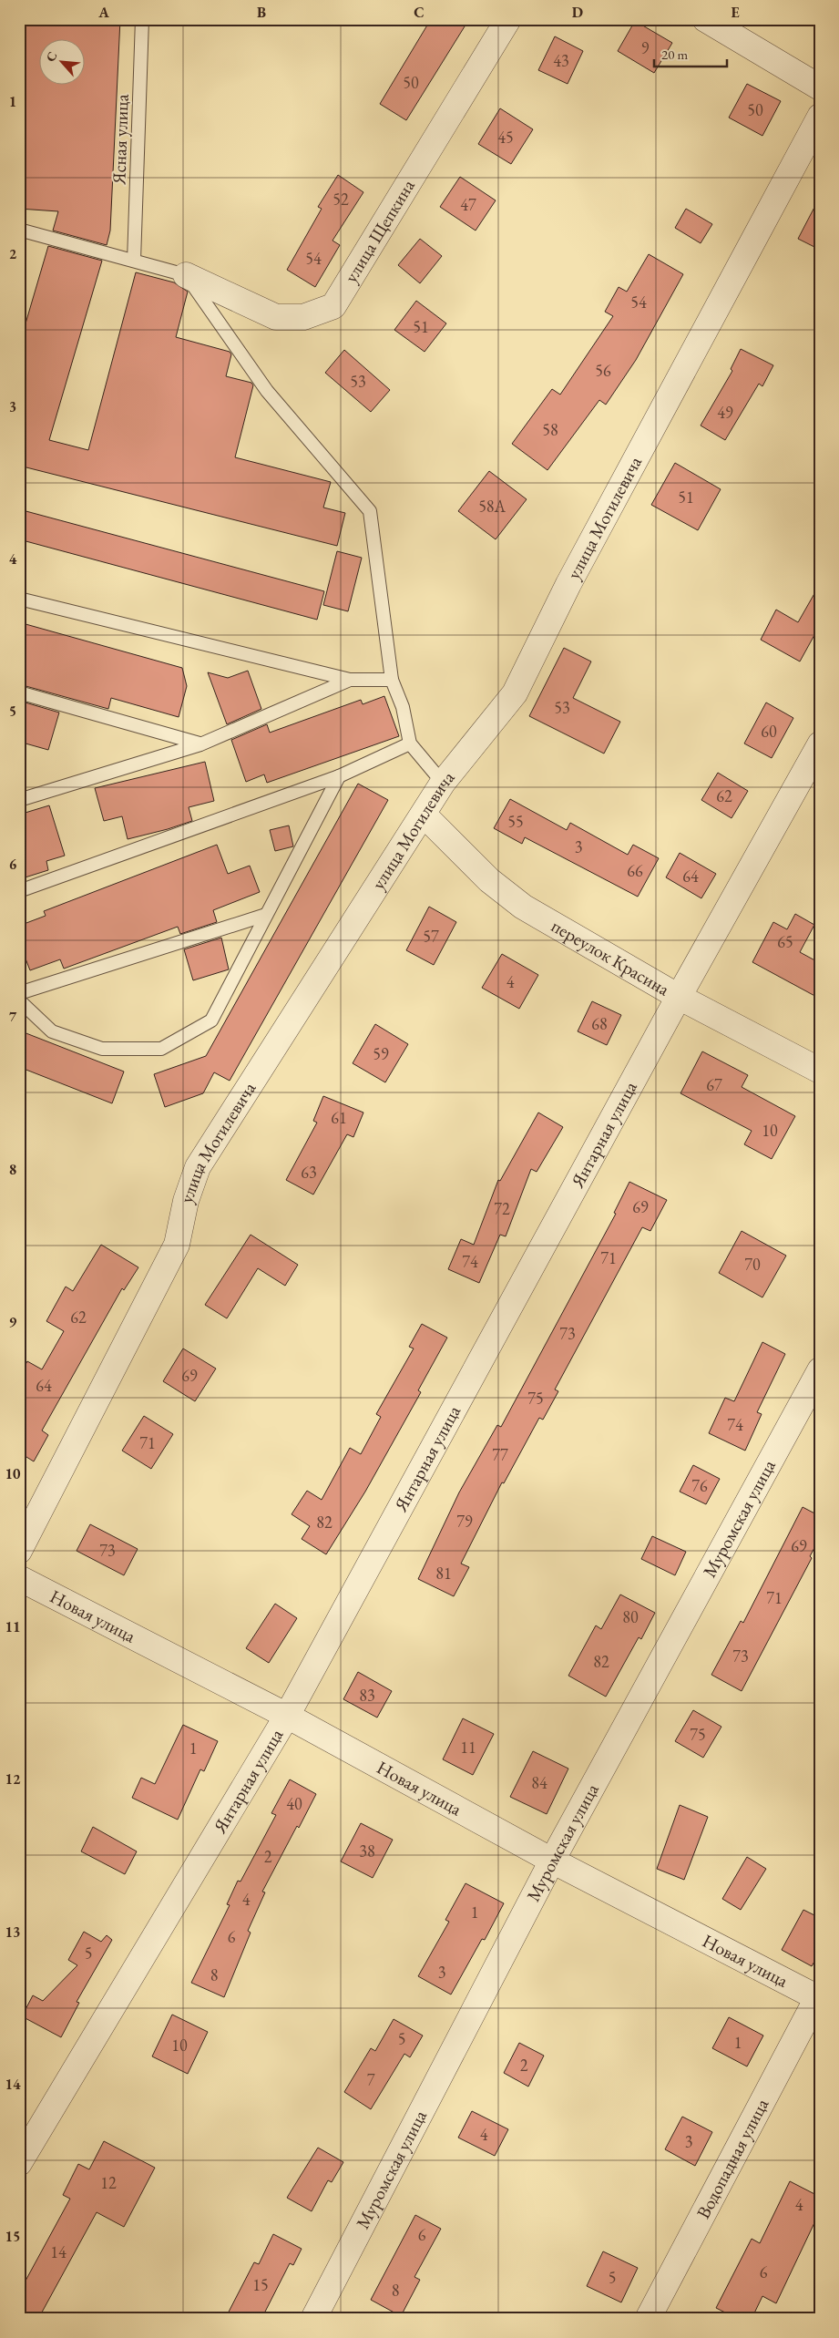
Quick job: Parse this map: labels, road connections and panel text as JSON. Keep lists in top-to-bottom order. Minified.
{"streets":{"street":["улица Щепкина","улица Могилевича","переулок Красина","Янтарная улица","Муромская улица","Новая улица","Водопадная улица"],"lane":["Ясная улица"]},"crossings":[["улица Могилевича","переулок Красина"],["переулок Красина","Янтарная улица"],["Янтарная улица","Новая улица"],["Муромская улица","Новая улица"],["Новая улица","Водопадная улица"]],"house_numbers":["9","43","50","50","45","52","47","54","54","51","56","53","49","58","51","58А","53","60","62","55","3","66","64","57","65","4","68","59","67","61","10","63","69","72","71","74","70","62","73","69","64","75","74","71","77","76","79","82","69","73","81","71","80","73","82","83","75","11","1","84","40","38","2","4","1","6","5","3","8","5","1","10","2","7","4","3","12","4","6","14","6","5","15","8"],"scale_bar":"20 m","north":"top left","grid":{"columns":["A","B","C","D","E"],"rows":["1","2","3","4","5","6","7","8","9","10","11","12","13","14","15"]}}
